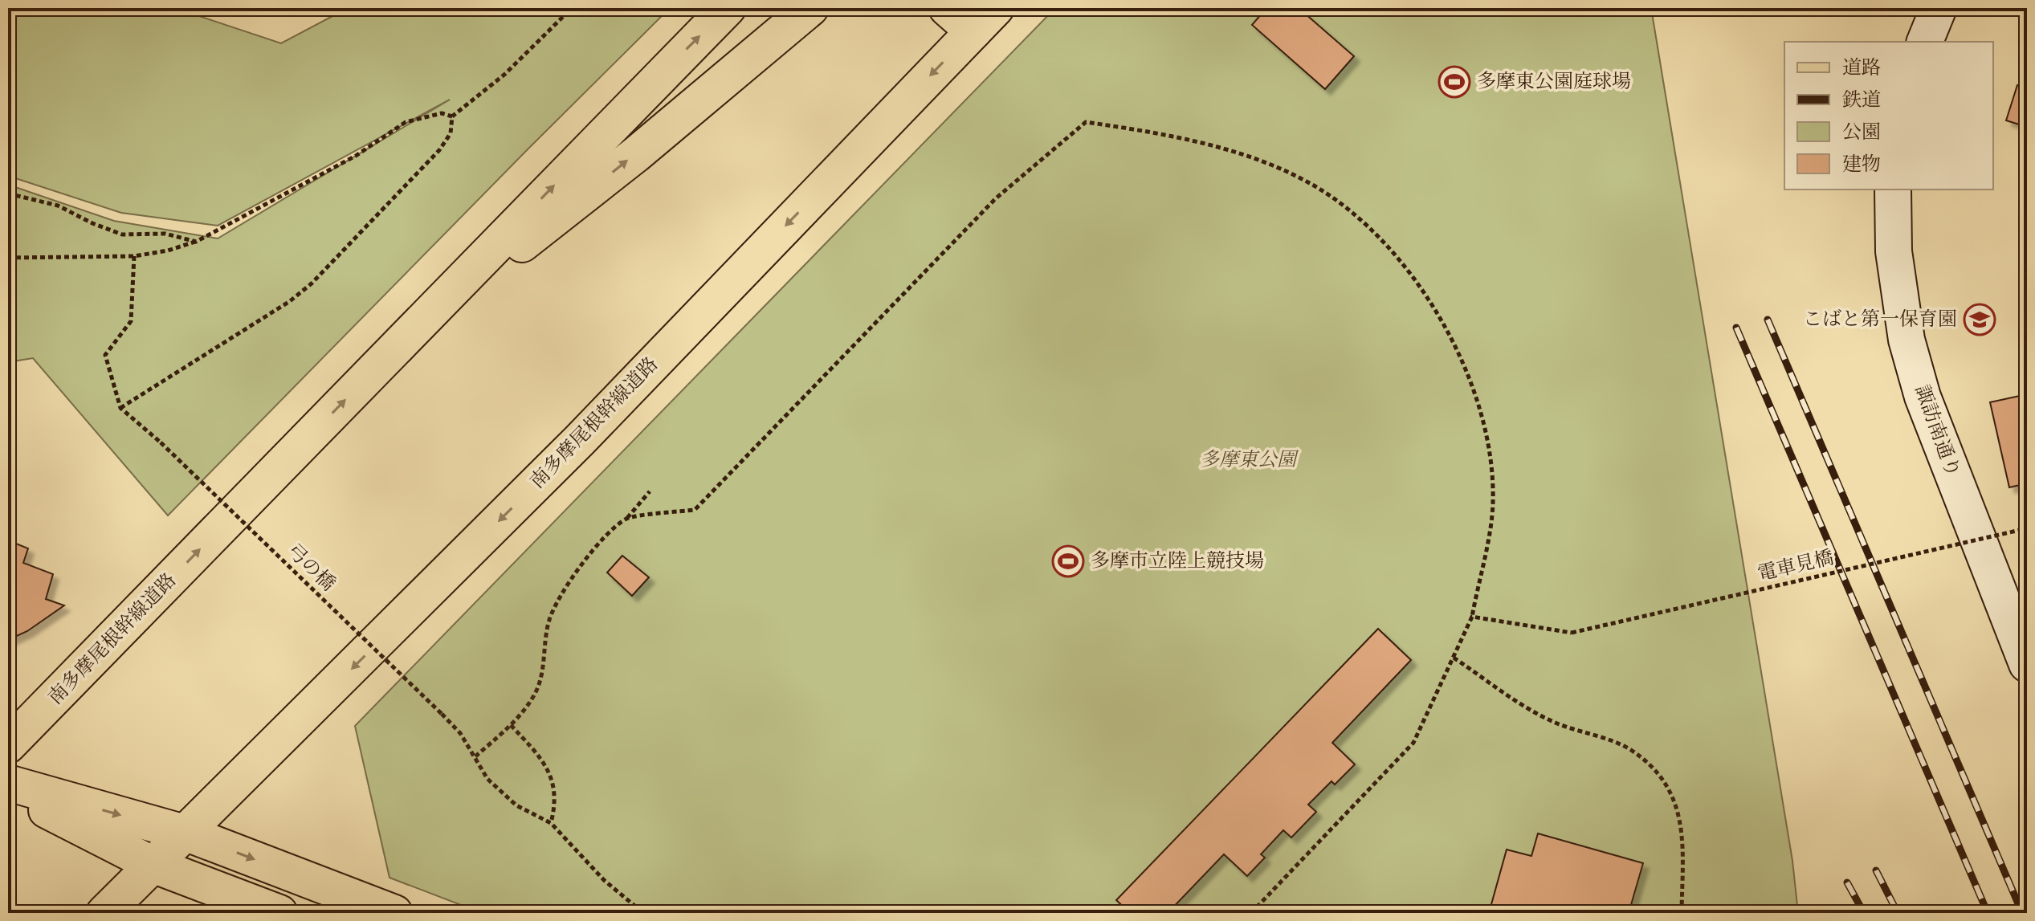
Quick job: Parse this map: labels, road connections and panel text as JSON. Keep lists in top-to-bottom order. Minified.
{"streets":{"main road":["南多摩尾根幹線道路"],"street":["諏訪南通り"],"path":["電車見橋","弓の橋"]},"parks":["多摩東公園"],"places":{"sports":["多摩東公園庭球場","多摩市立陸上競技場"],"school or university":["こばと第一保育園"]},"legend":["道路","鉄道","公園","建物"]}
